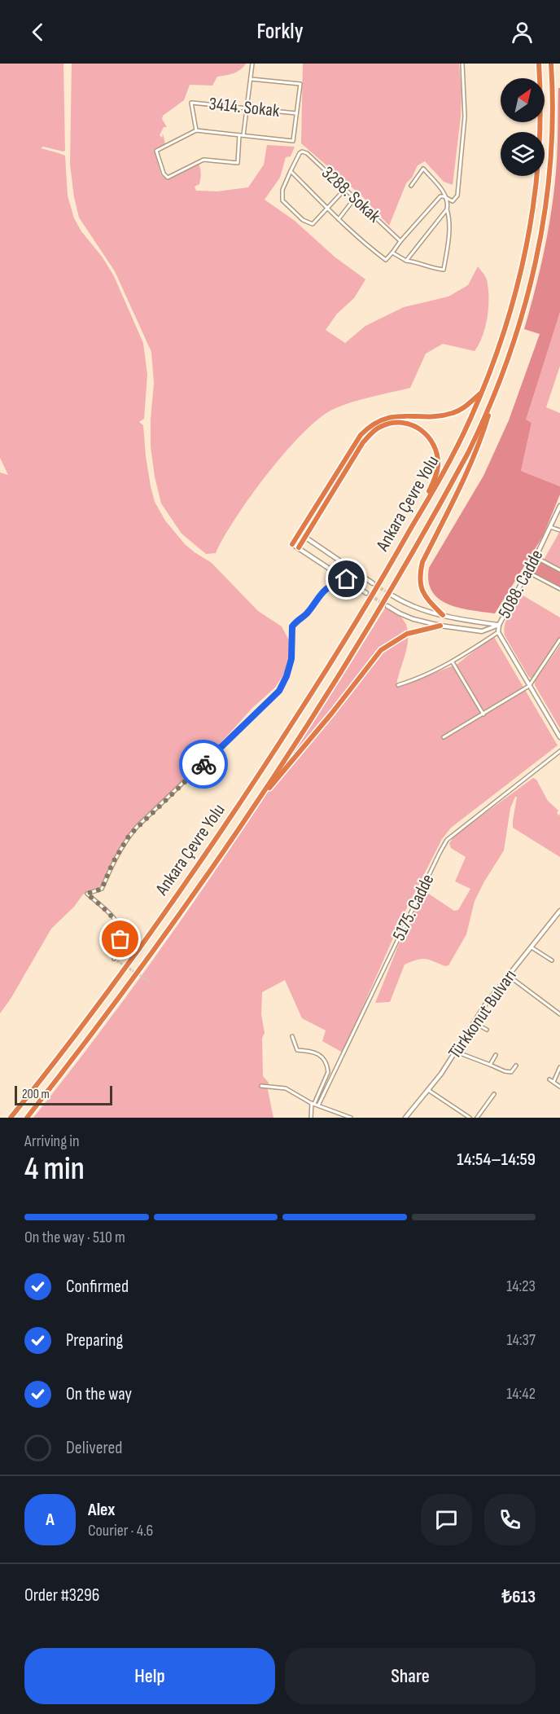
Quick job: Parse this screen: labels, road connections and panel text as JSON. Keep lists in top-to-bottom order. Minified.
{"streets":{"highway":["Ankara Çevre Yolu"],"street":["3414. Sokak","3288. Sokak","5088. Cadde","5175. Cadde","Türkkonut Bulvarı"]},"scale_bar":"200 m","north":"top right","page":{"header":"Forkly","scale":"200 m","heading":["4 min","Arriving in","14:54–14:59"],"panel":["Alex","Courier · 4.6","Order #3296","₺613"],"bar":"On the way · 510 m","list":[["Confirmed","14:23"],["Preparing","14:37"],["On the way","14:42"],"Delivered"],"round":"A","buttons":["Help","Share"]}}
